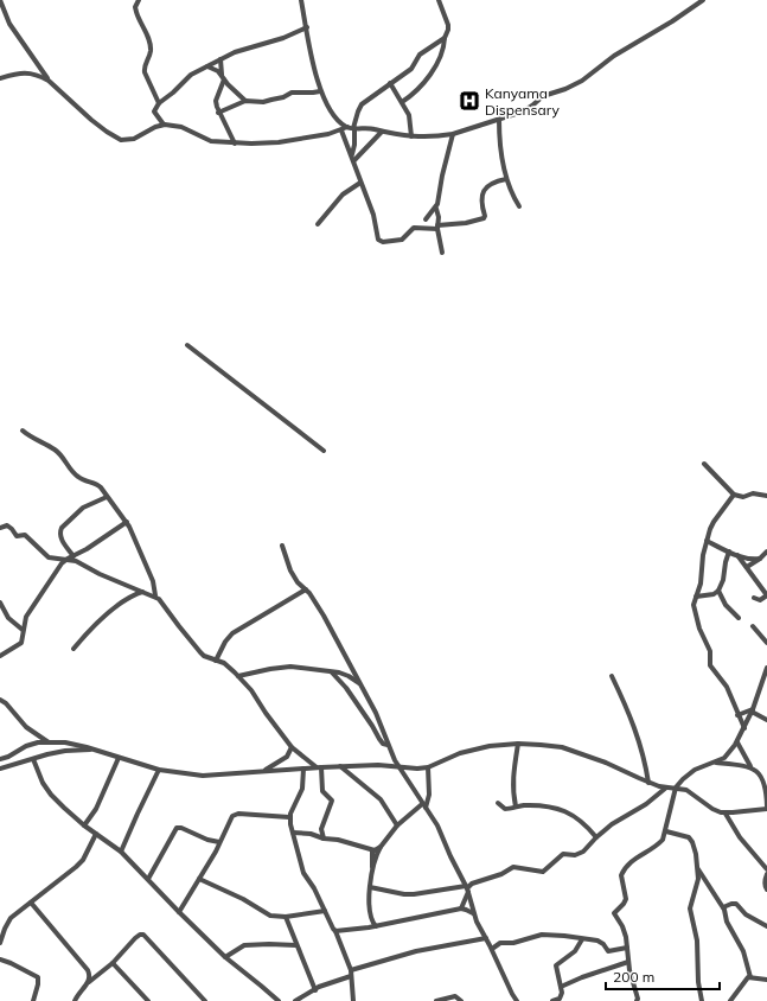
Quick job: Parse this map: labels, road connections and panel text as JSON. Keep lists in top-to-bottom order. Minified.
{"places":{"hospital":["Kanyama Dispensary"]},"scale_bar":"200 m"}
